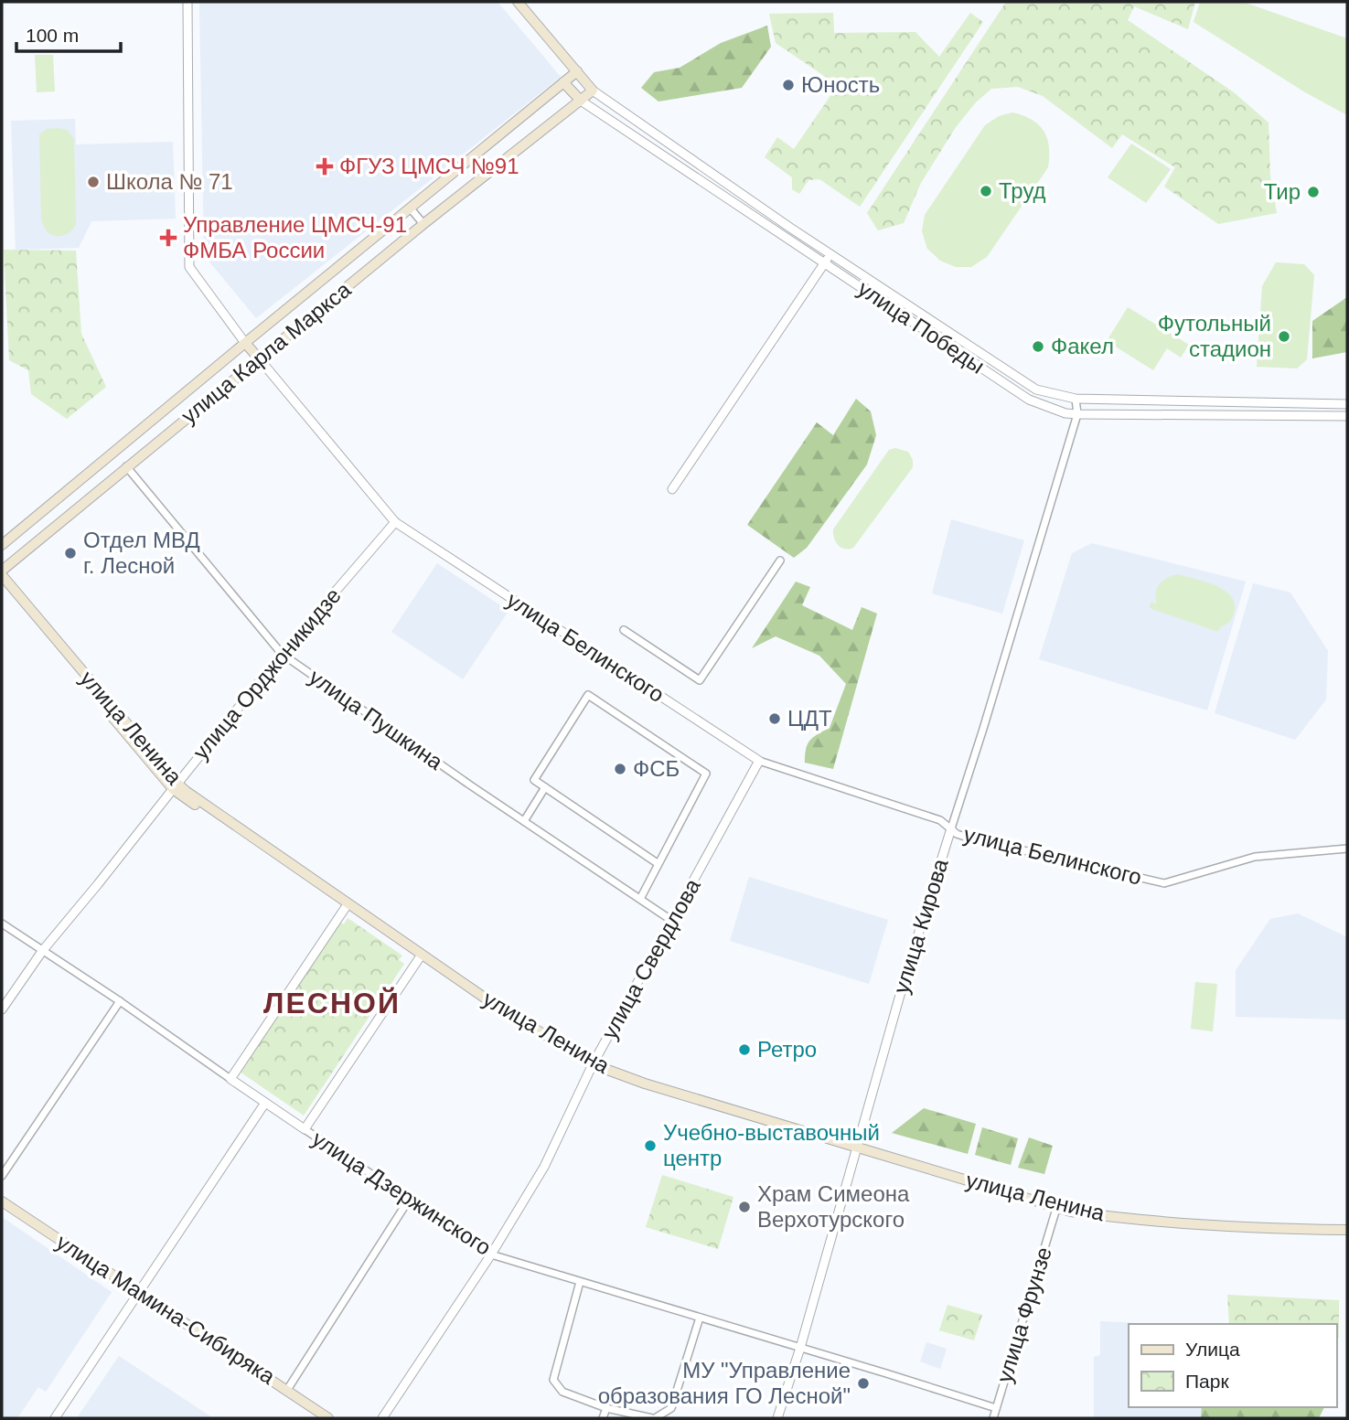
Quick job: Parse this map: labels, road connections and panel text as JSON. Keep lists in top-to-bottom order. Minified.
{"streets":{"main road":["улица Победы","улица Карла Маркса","улица Белинского","улица Ленина","улица Мамина-Сибиряка"],"street":["улица Орджоникидзе","улица Пушкина","улица Кирова","улица Свердлова","улица Дзержинского","улица Фрунзе"]},"crossings":[["улица Победы","улица Карла Маркса"],["улица Победы","улица Кирова"],["улица Карла Маркса","улица Белинского"],["улица Карла Маркса","улица Пушкина"],["улица Карла Маркса","улица Ленина"],["улица Белинского","улица Орджоникидзе"],["улица Белинского","улица Кирова"],["улица Белинского","улица Свердлова"],["улица Орджоникидзе","улица Пушкина"],["улица Орджоникидзе","улица Ленина"],["улица Орджоникидзе","улица Дзержинского"],["улица Пушкина","улица Свердлова"],["улица Ленина","улица Кирова"],["улица Ленина","улица Свердлова"],["улица Ленина","улица Фрунзе"],["улица Кирова","улица Дзержинского"],["улица Свердлова","улица Дзержинского"],["улица Дзержинского","улица Фрунзе"]],"districts":["ЛЕСНОЙ"],"places":{"other":["Юность","Школа № 71","Труд","Тир","Футольный стадион","Факел","Отдел МВД г. Лесной","ЦДТ","ФСБ","Ретро","Учебно-выставочный центр","Храм Симеона Верхотурского","МУ \"Управление образования ГО Лесной\""],"health":["ФГУЗ ЦМСЧ №91","Управление ЦМСЧ-91 ФМБА России"]},"legend":["Улица","Парк"],"scale_bar":"100 m"}
